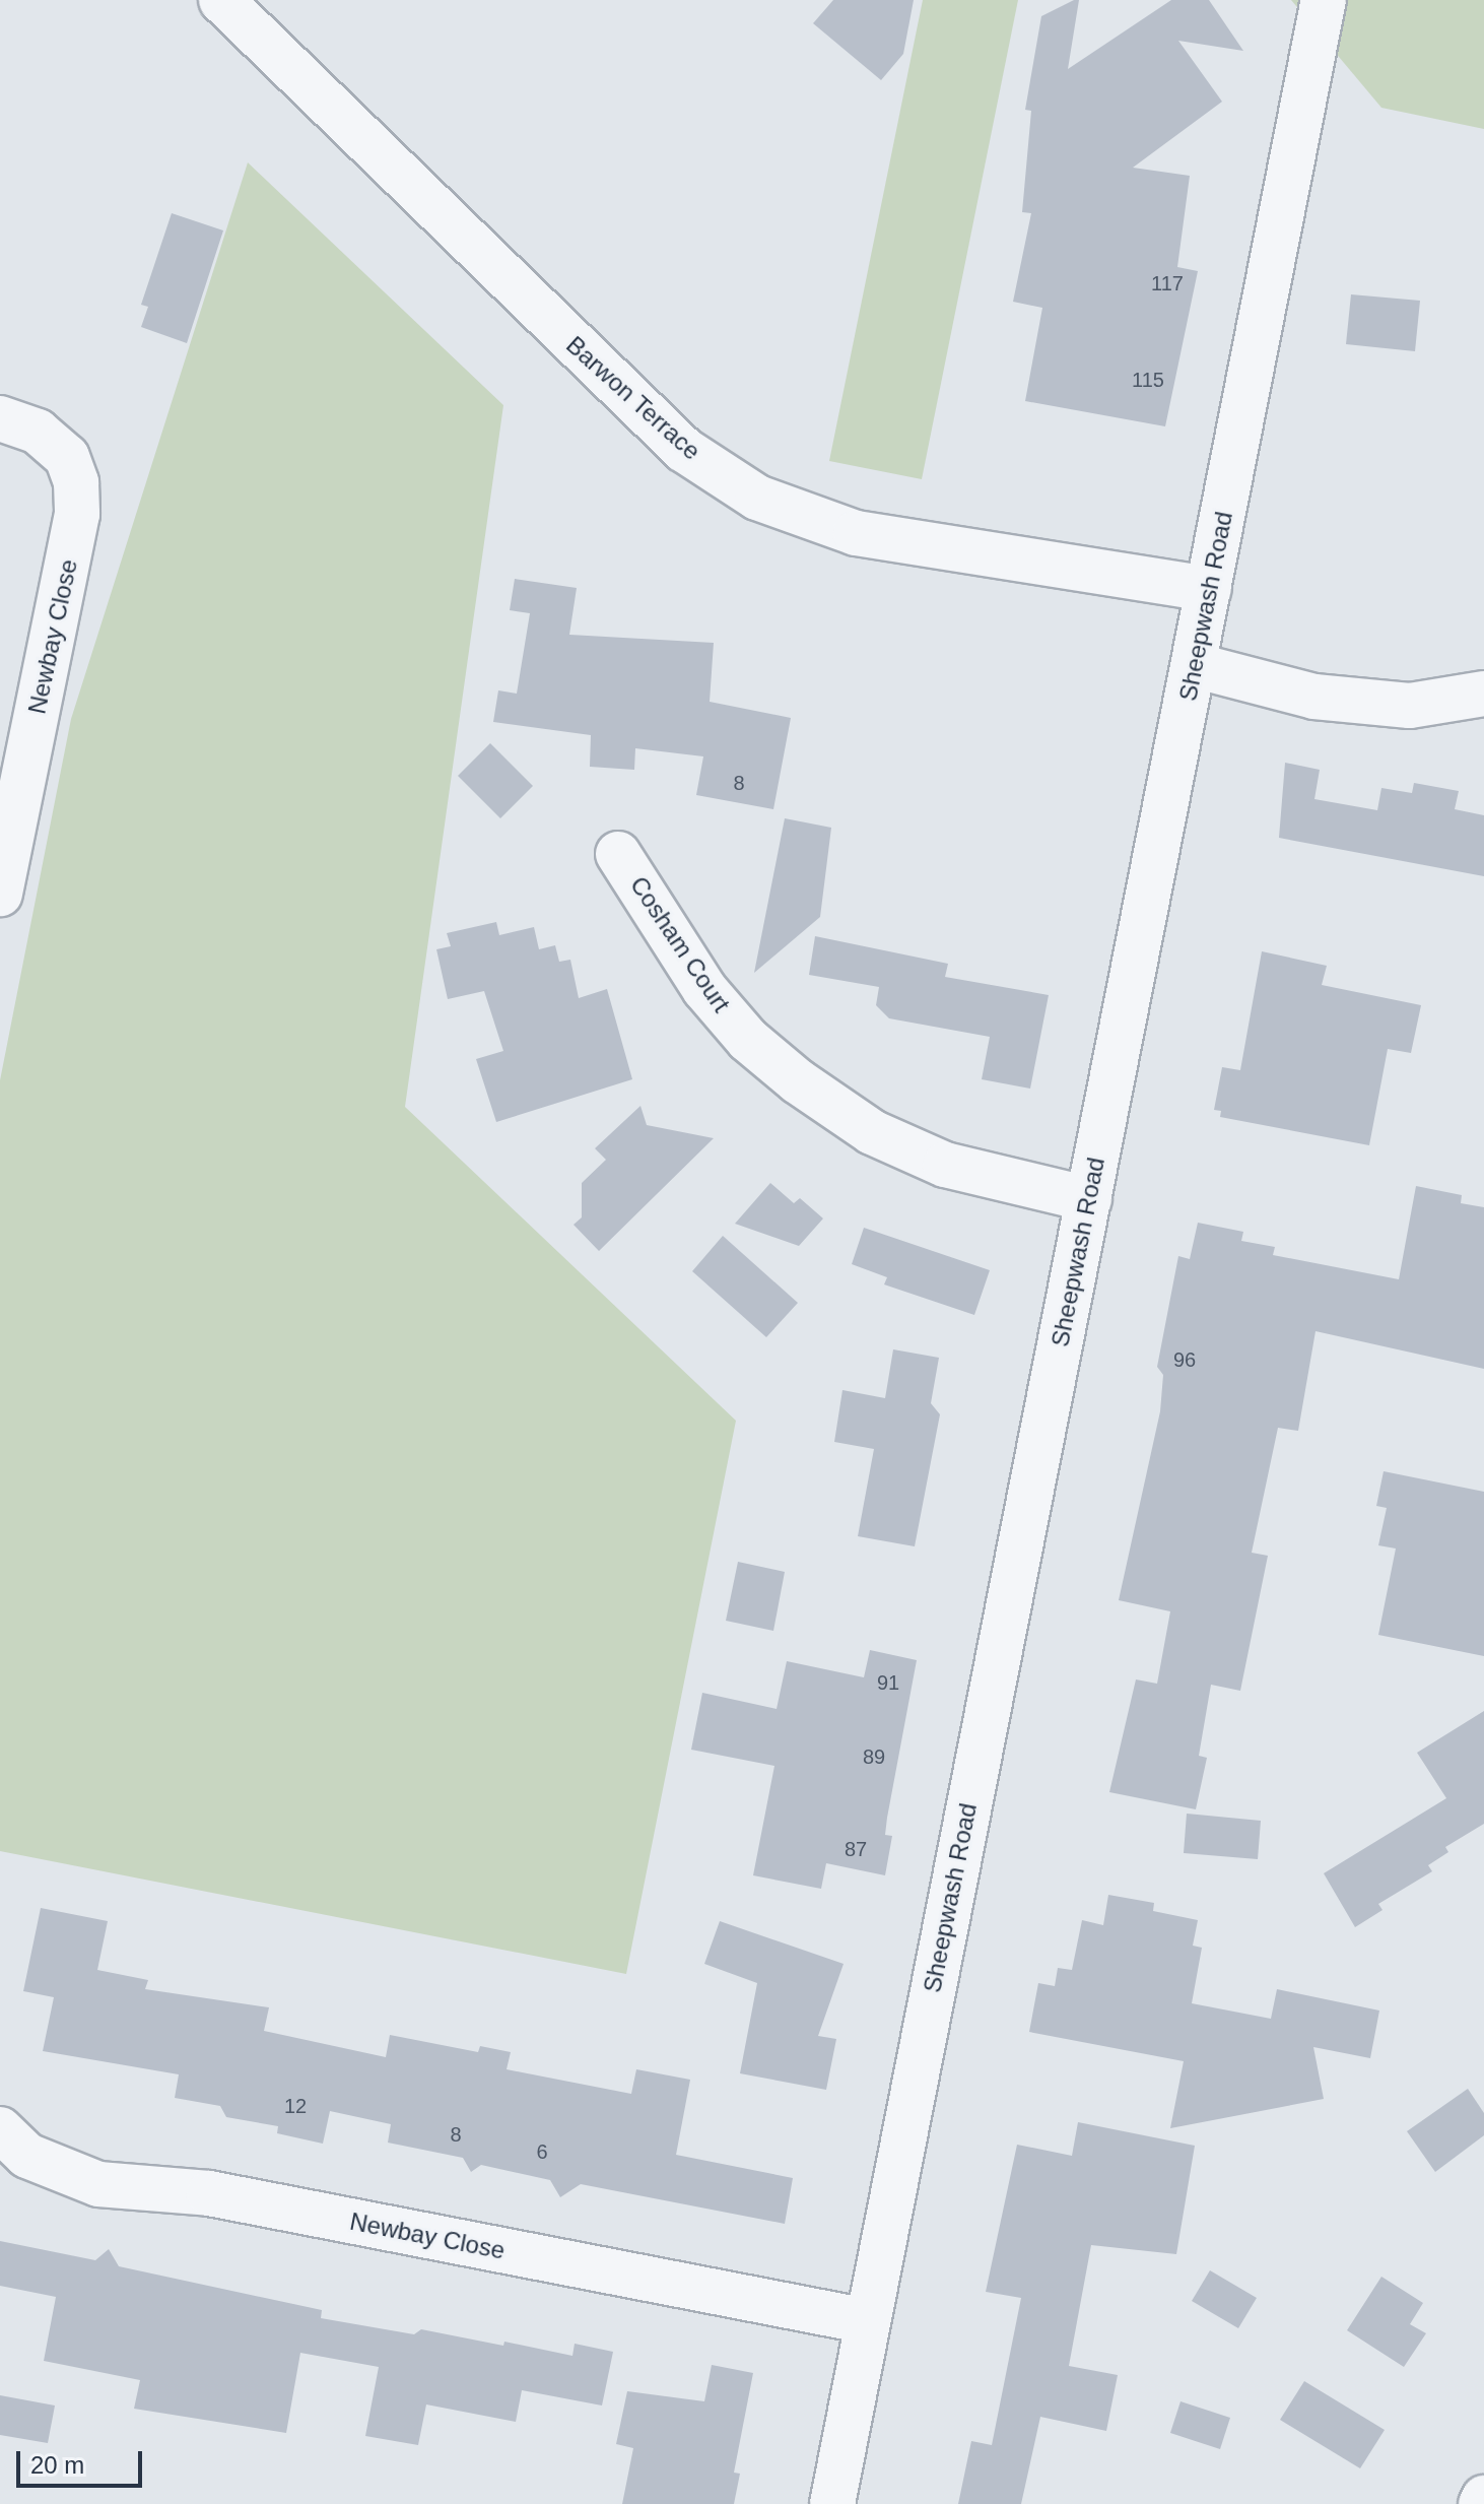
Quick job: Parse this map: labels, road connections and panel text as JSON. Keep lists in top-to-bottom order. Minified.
{"streets":{"street":["Barwon Terrace","Sheepwash Road","Newbay Close","Cosham Court"]},"crossings":[["Barwon Terrace","Sheepwash Road"],["Sheepwash Road","Newbay Close"],["Sheepwash Road","Cosham Court"]],"house_numbers":["117","115","8","96","91","89","87","12","8","6"],"scale_bar":"20 m"}
